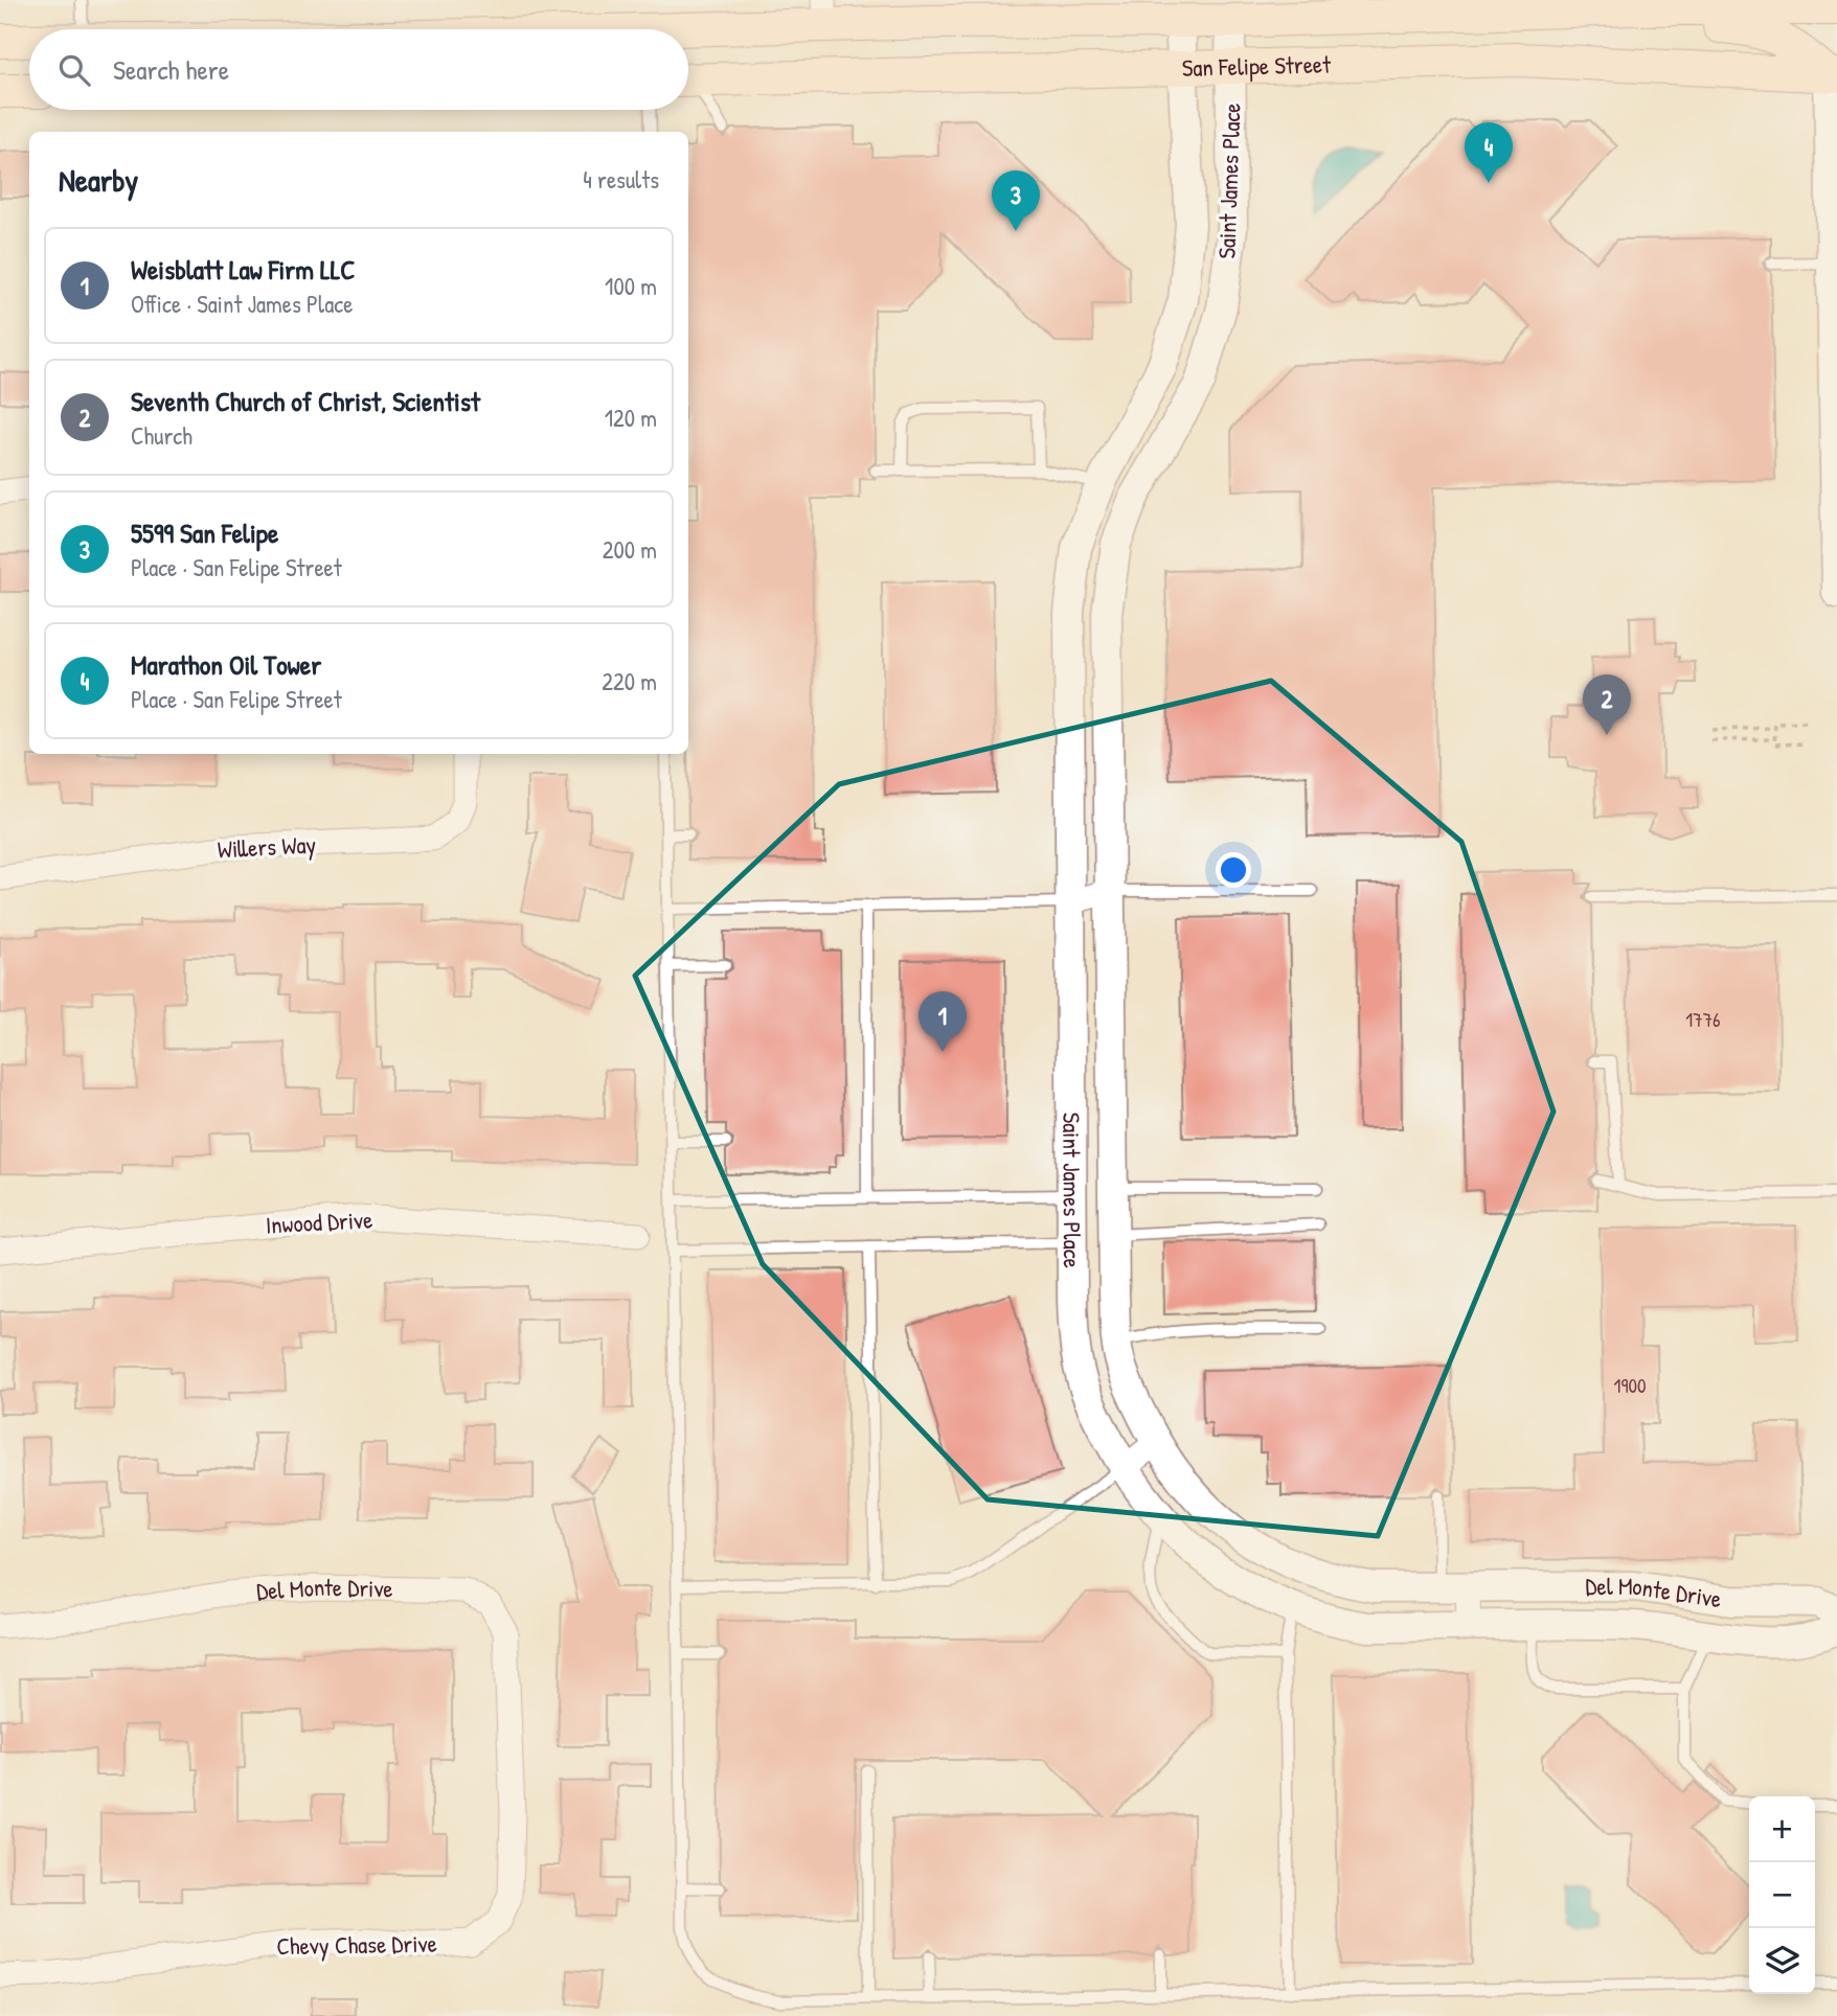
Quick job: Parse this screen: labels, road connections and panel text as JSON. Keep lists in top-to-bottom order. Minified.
{"streets":{"main road":["San Felipe Street"],"street":["Saint James Place","Willers Way","Inwood Drive","Del Monte Drive","Chevy Chase Drive"]},"crossings":[["San Felipe Street","Saint James Place"],["Saint James Place","Del Monte Drive"],["Del Monte Drive","Chevy Chase Drive"]],"house_numbers":["1776","1900"],"page":{"search":"Search here","pins":["4","3","2","1"],"heading":["Nearby","4 results"],"list":[{"mark":"1","name":"Weisblatt Law Firm LLC","note":"Office · Saint James Place","value":"100 m"},{"mark":"2","name":"Seventh Church of Christ, Scientist","note":"Church","value":"120 m"},{"mark":"3","name":"5599 San Felipe","note":"Place · San Felipe Street","value":"200 m"},{"mark":"4","name":"Marathon Oil Tower","note":"Place · San Felipe Street","value":"220 m"}],"map_buttons":["+","−"]}}
